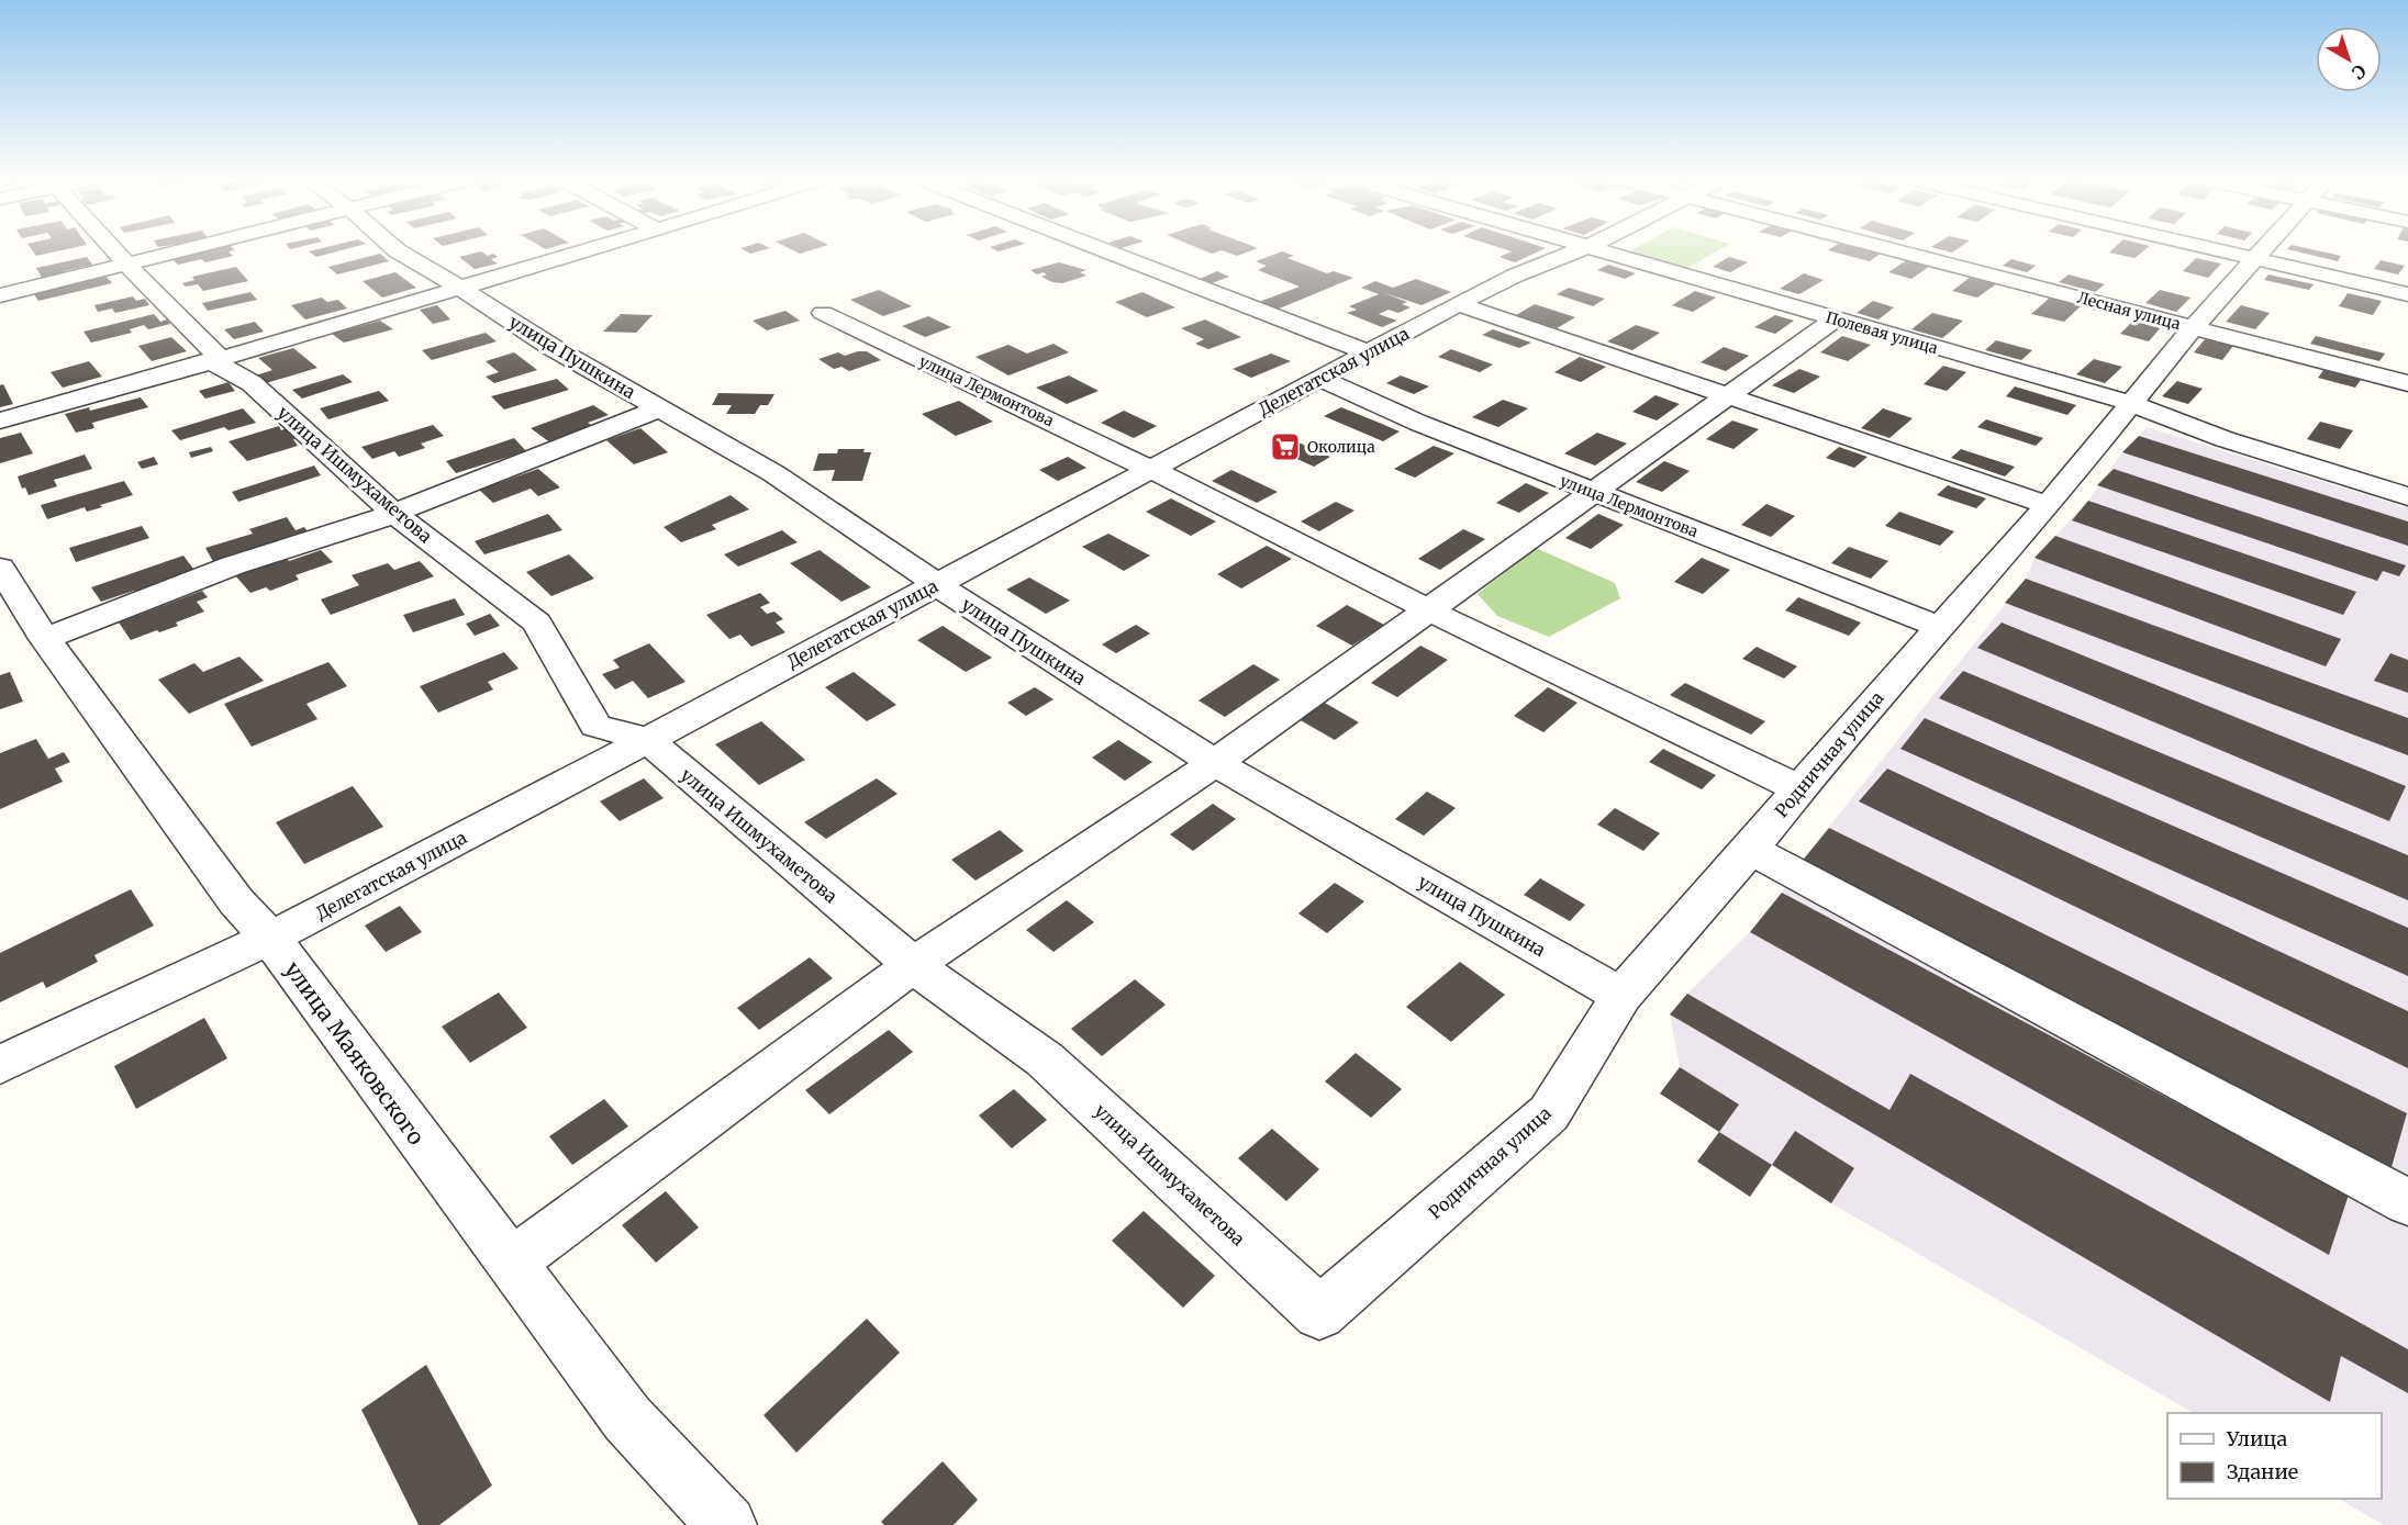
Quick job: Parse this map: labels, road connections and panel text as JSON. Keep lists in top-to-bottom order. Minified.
{"streets":{"street":["Лесная улица","Полевая улица","улица Пушкина","Делегатская улица","улица Лермонтова","улица Ишмухаметова","Родничная улица","улица Маяковского"]},"crossings":[["Лесная улица","Родничная улица"],["Полевая улица","Родничная улица"],["улица Пушкина","Делегатская улица"],["улица Пушкина","Родничная улица"],["Делегатская улица","улица Лермонтова"],["Делегатская улица","улица Ишмухаметова"],["Делегатская улица","улица Маяковского"],["улица Лермонтова","Родничная улица"],["улица Ишмухаметова","Родничная улица"]],"places":{"supermarket":["Околица"]},"legend":["Улица","Здание"],"north":"bottom right"}
